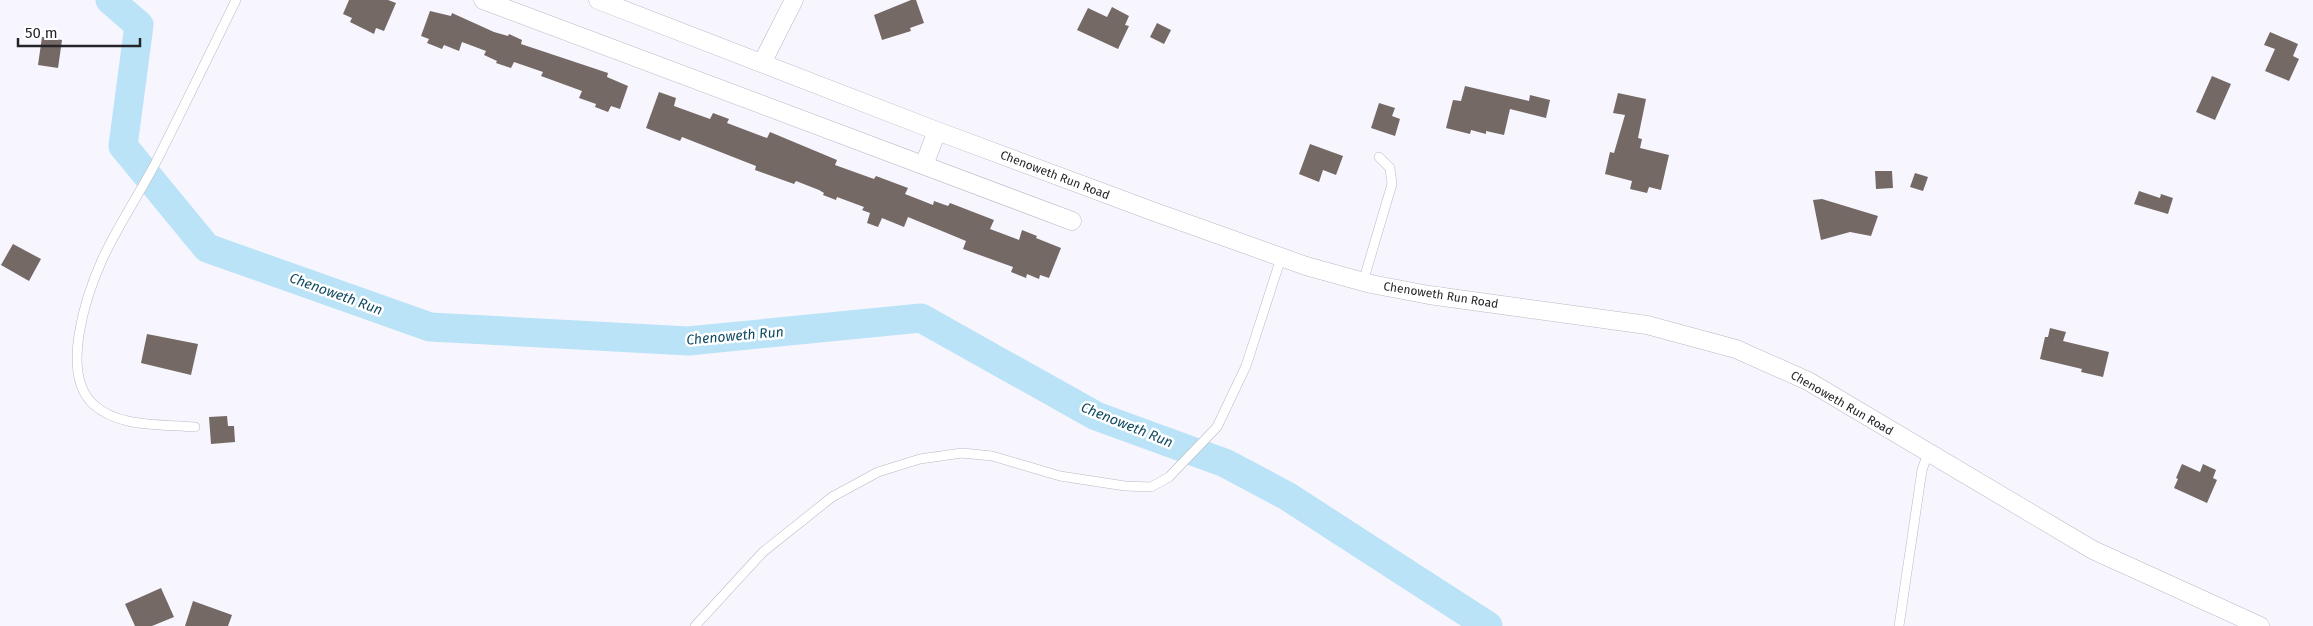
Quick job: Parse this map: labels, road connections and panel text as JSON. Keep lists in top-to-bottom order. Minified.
{"streets":{"street":["Chenoweth Run Road"]},"water":["Chenoweth Run"],"scale_bar":"50 m"}
